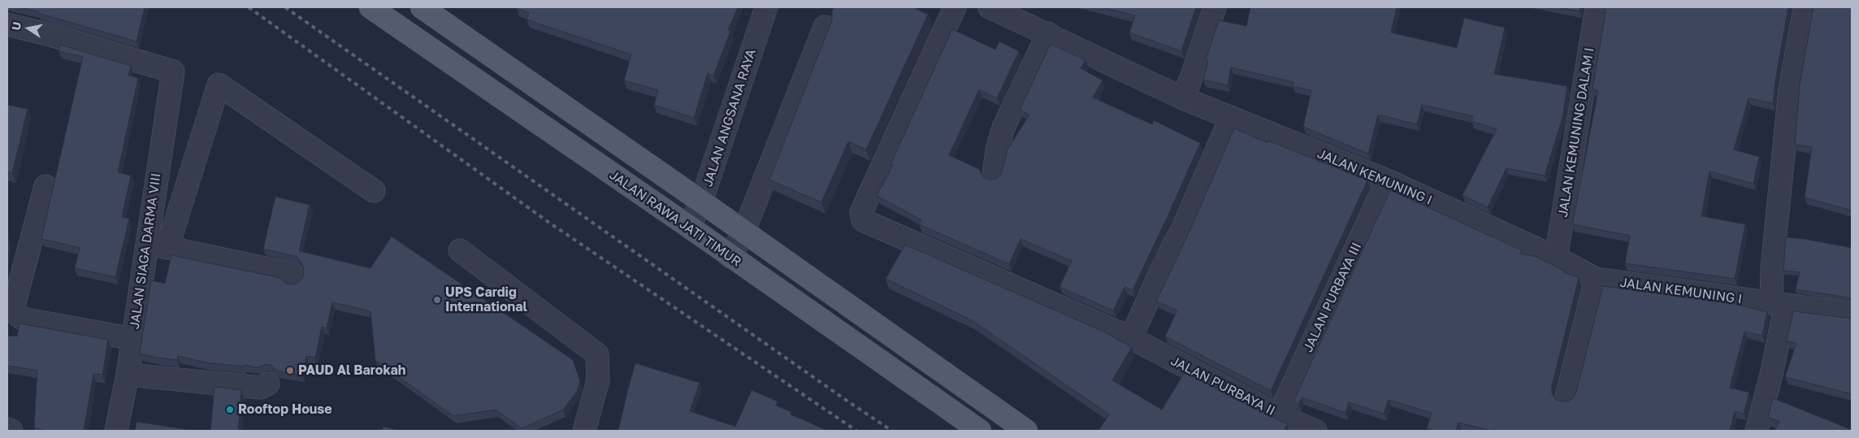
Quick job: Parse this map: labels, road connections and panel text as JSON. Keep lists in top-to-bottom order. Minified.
{"streets":{"main road":["JALAN RAWA JATI TIMUR"],"street":["JALAN ANGSANA RAYA","JALAN KEMUNING DALAM I","JALAN KEMUNING I","JALAN SIAGA DARMA VIII","JALAN PURBAYA III","JALAN PURBAYA II"]},"crossings":[["JALAN ANGSANA RAYA","JALAN RAWA JATI TIMUR"],["JALAN KEMUNING DALAM I","JALAN KEMUNING I"],["JALAN KEMUNING I","JALAN PURBAYA III"],["JALAN PURBAYA III","JALAN PURBAYA II"]],"places":["UPS Cardig International","PAUD Al Barokah","Rooftop House"],"north":"left"}
